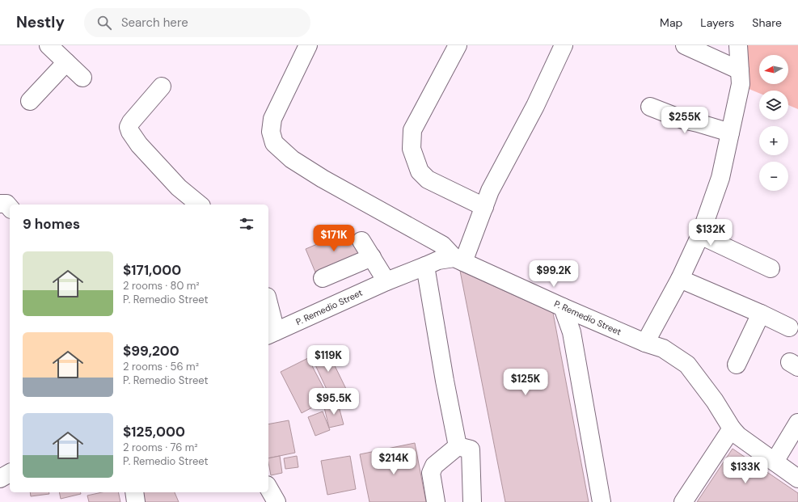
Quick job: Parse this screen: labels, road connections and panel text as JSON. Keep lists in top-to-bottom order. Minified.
{"streets":{"street":["P. Remedio Street"]},"north":"left","page":{"header":"Nestly","search":"Search here","nav":["Map","Layers","Share"],"map_buttons":["+","−"],"price":["$255K","$132K","$171K","$99.2K","$119K","$125K","$95.5K","$214K","$133K"],"heading":"9 homes","list":[{"name":"$171,000","note":"2 rooms · 80 m² · P. Remedio Street"},{"name":"$99,200","note":"2 rooms · 56 m² · P. Remedio Street"},{"name":"$125,000","note":"2 rooms · 76 m² · P. Remedio Street"}]}}
